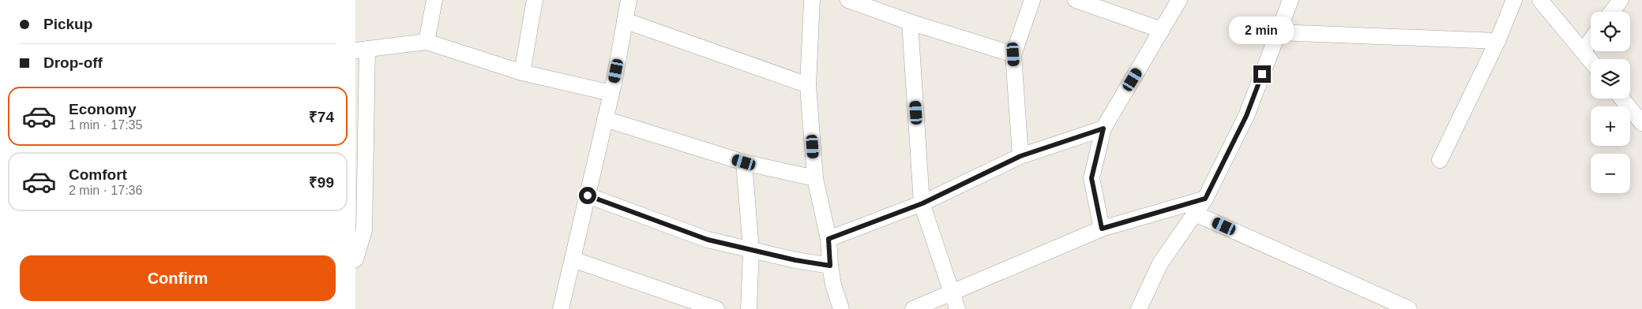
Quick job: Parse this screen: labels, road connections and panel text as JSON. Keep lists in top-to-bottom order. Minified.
{"page":{"banner":["Pickup","Drop-off"],"map_buttons":["+","−"],"bubble":"2 min","list":[{"name":"Economy","note":"1 min · 17:35","value":"₹74"},{"name":"Comfort","note":"2 min · 17:36","value":"₹99"}],"buttons":"Confirm"}}
